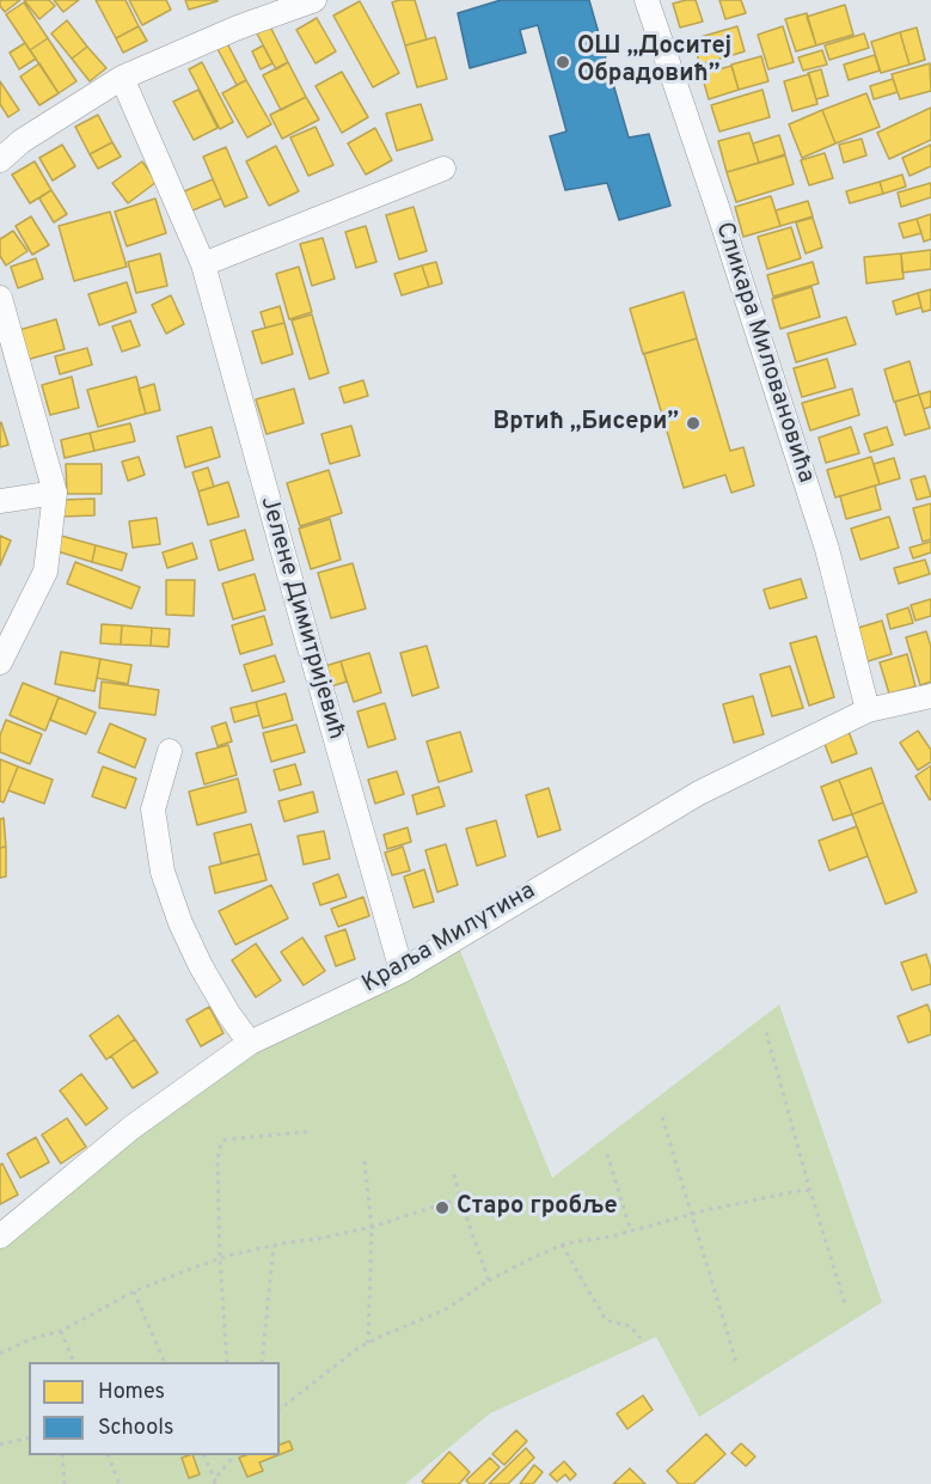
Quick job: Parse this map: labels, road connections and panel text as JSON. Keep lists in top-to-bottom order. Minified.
{"streets":{"street":["Сликара Миловановића","Јелене Димитријевић","Краља Милутина"]},"crossings":[["Сликара Миловановића","Краља Милутина"],["Јелене Димитријевић","Краља Милутина"]],"places":["ОШ „Доситеј Обрадовић”","Вртић „Бисери”","Старо гробље"],"legend":["Homes","Schools"]}
